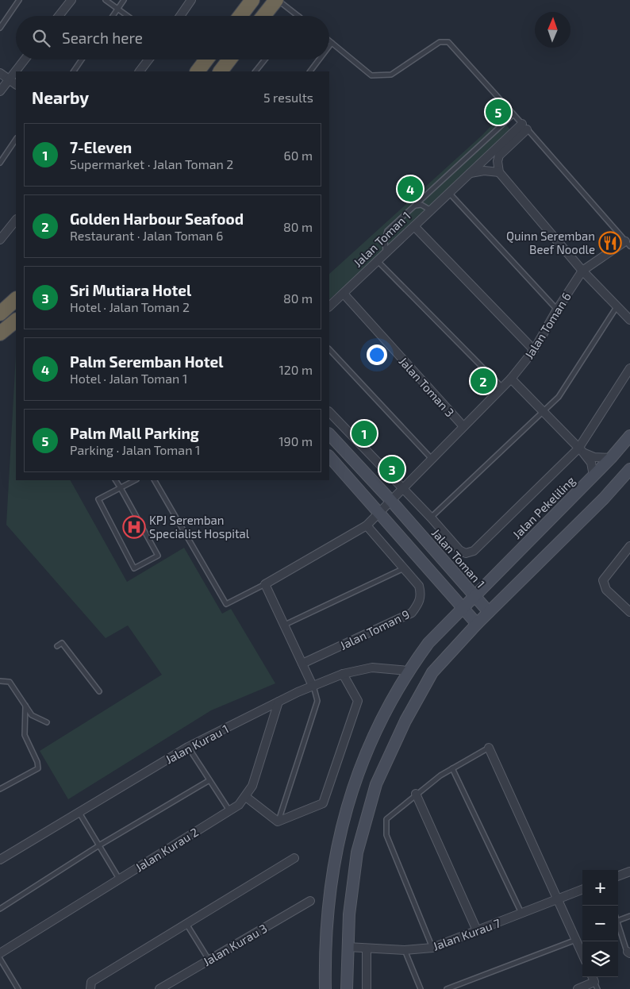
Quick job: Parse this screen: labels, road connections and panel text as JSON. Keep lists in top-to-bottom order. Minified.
{"streets":{"street":["Jalan Toman 1","Jalan Toman 6","Jalan Toman 3","Jalan Pekeliling","Jalan Toman 9","Jalan Kurau 1","Jalan Kurau 2","Jalan Kurau 7","Jalan Kurau 3"]},"crossings":[["Jalan Toman 1","Jalan Toman 6"],["Jalan Toman 1","Jalan Toman 3"],["Jalan Toman 1","Jalan Pekeliling"],["Jalan Toman 6","Jalan Toman 3"],["Jalan Toman 6","Jalan Toman 9"],["Jalan Pekeliling","Jalan Kurau 1"],["Jalan Kurau 1","Jalan Kurau 2"]],"places":{"restaurant":["Quinn Seremban Beef Noodle"],"hospital":["KPJ Seremban Specialist Hospital"]},"north":"top","page":{"search":"Search here","heading":["Nearby","5 results"],"pins":["5","4","2","1","3"],"list":[{"mark":"1","name":"7-Eleven","note":"Supermarket · Jalan Toman 2","value":"60 m"},{"mark":"2","name":"Golden Harbour Seafood","note":"Restaurant · Jalan Toman 6","value":"80 m"},{"mark":"3","name":"Sri Mutiara Hotel","note":"Hotel · Jalan Toman 2","value":"80 m"},{"mark":"4","name":"Palm Seremban Hotel","note":"Hotel · Jalan Toman 1","value":"120 m"},{"mark":"5","name":"Palm Mall Parking","note":"Parking · Jalan Toman 1","value":"190 m"}],"map_buttons":["+","−"]}}
